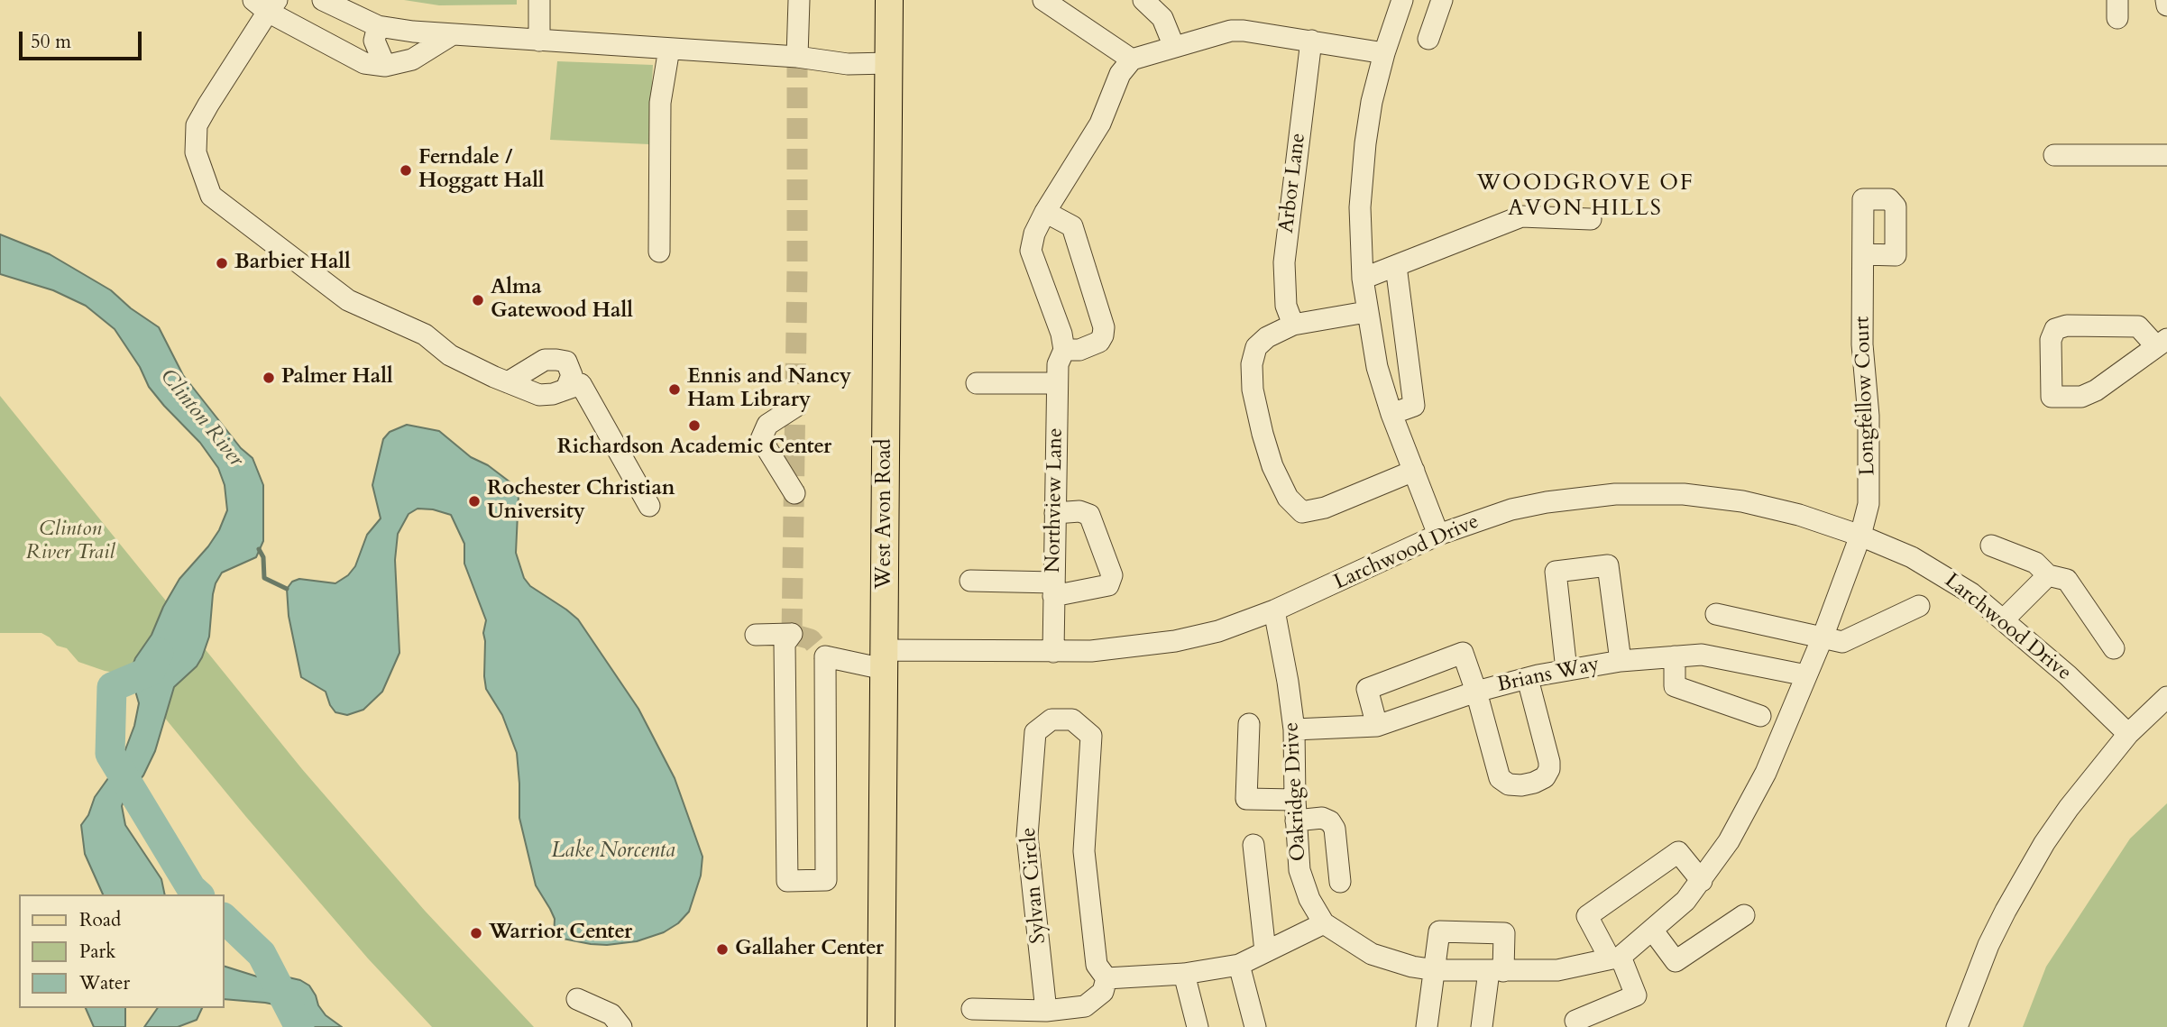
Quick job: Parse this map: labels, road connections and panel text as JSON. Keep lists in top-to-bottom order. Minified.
{"streets":{"main road":["West Avon Road"],"street":["Arbor Lane","Longfellow Court","Northview Lane","Larchwood Drive","Brians Way","Oakridge Drive","Sylvan Circle"]},"crossings":[["Longfellow Court","Larchwood Drive"],["Longfellow Court","Oakridge Drive"],["Northview Lane","Larchwood Drive"],["West Avon Road","Larchwood Drive"],["Larchwood Drive","Oakridge Drive"],["Brians Way","Oakridge Drive"]],"districts":["WOODGROVE OF AVON HILLS"],"water":["Clinton River","Lake Norcenta"],"parks":["Clinton River Trail"],"places":["Ferndale / Hoggatt Hall","Barbier Hall","Alma Gatewood Hall","Palmer Hall","Ennis and Nancy Ham Library","Richardson Academic Center","Rochester Christian University","Warrior Center","Gallaher Center"],"legend":["Road","Park","Water"],"scale_bar":"50 m"}
